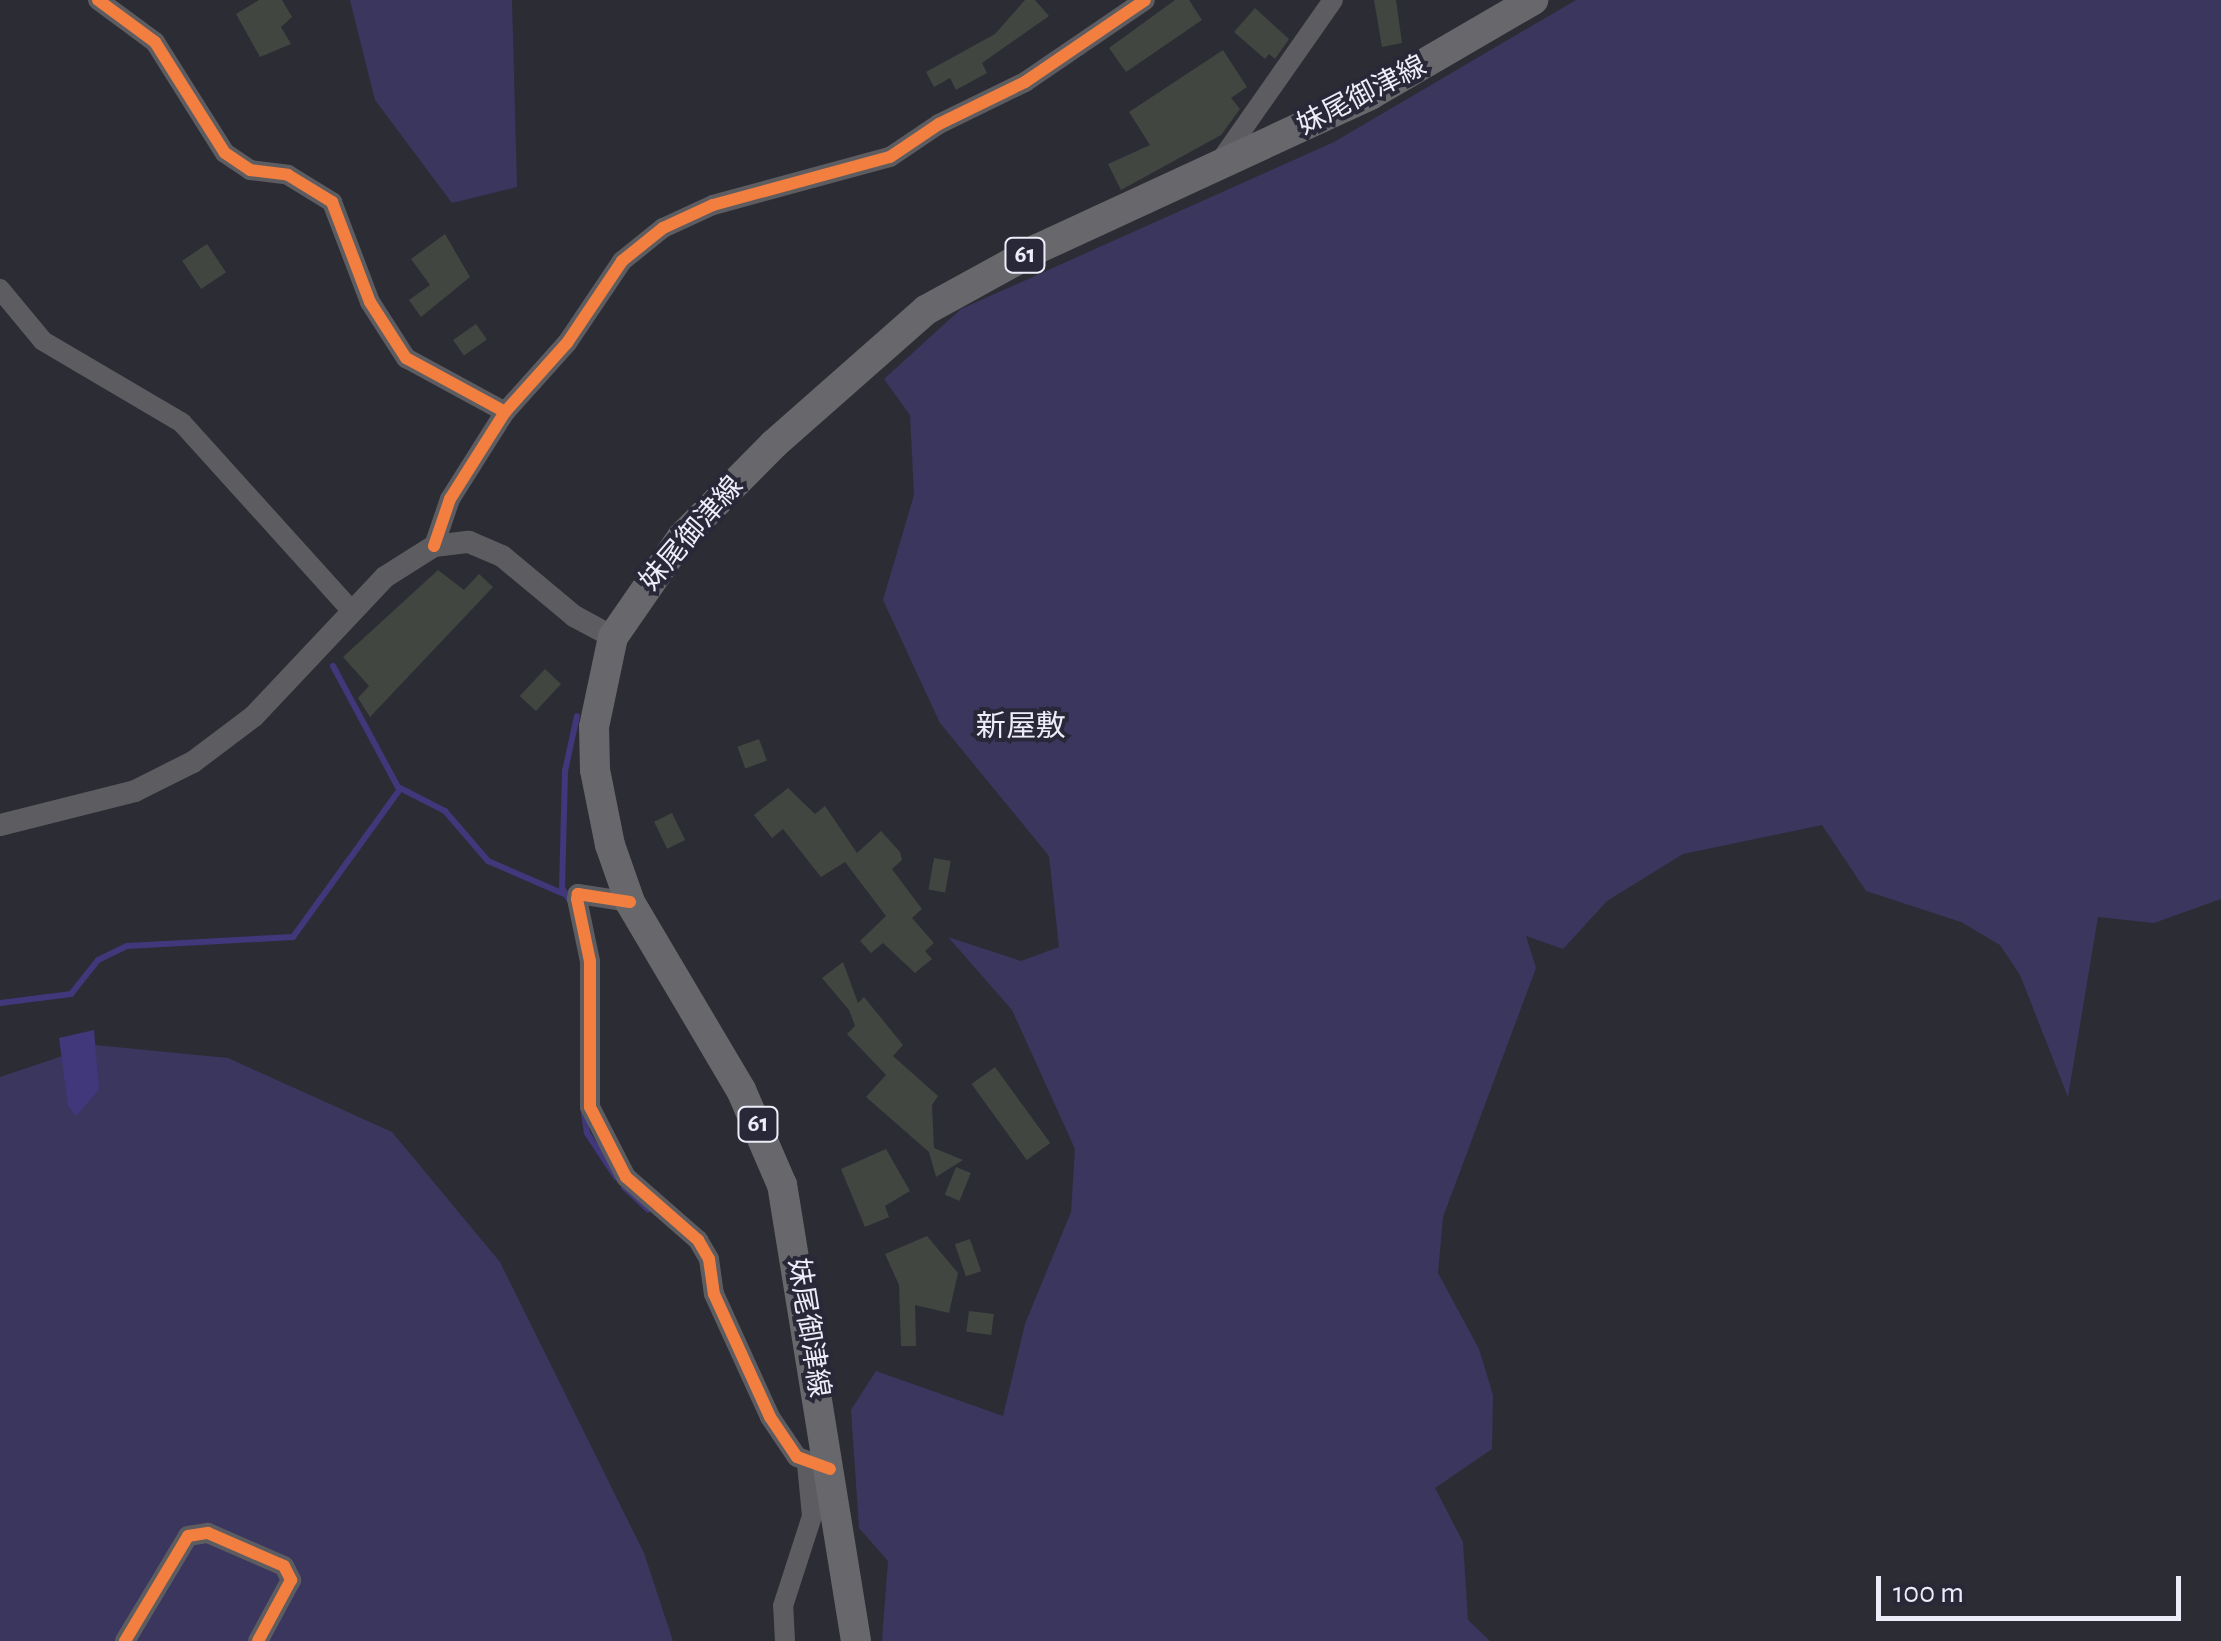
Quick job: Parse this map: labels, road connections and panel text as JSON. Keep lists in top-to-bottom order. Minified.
{"streets":{"main road":["妹尾御津線","61"]},"districts":["新屋敷"],"scale_bar":"100 m"}
